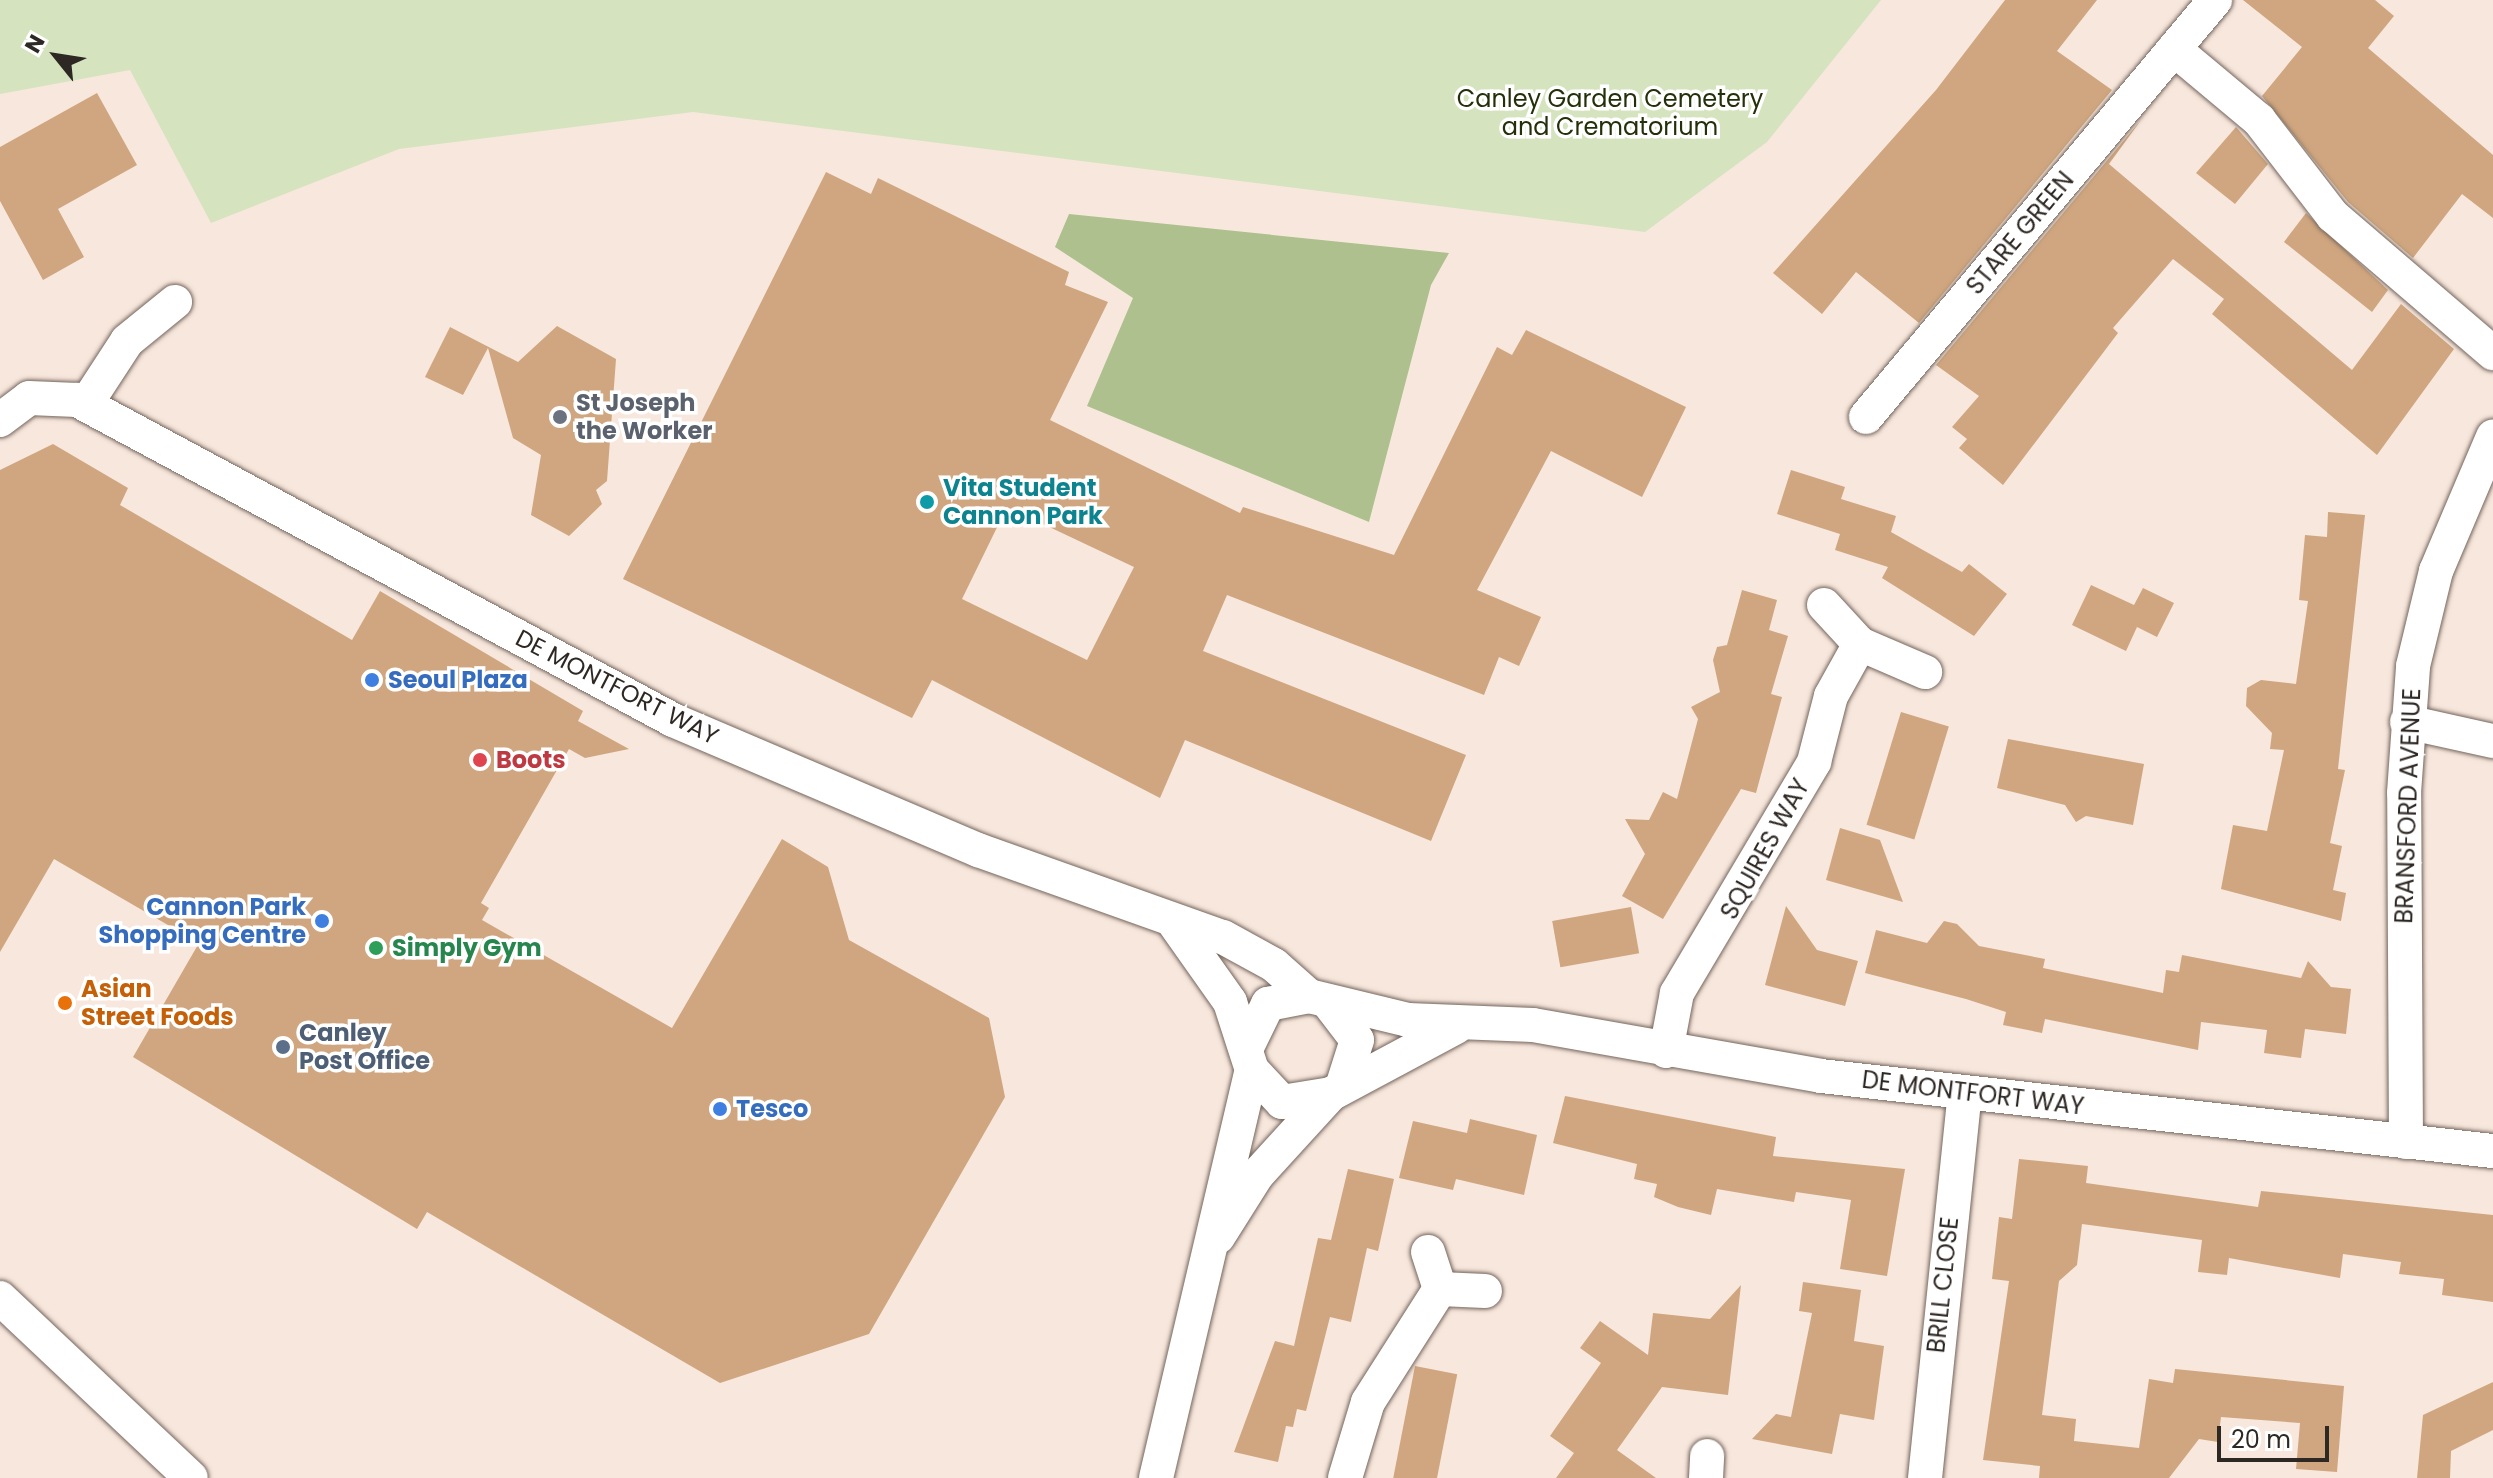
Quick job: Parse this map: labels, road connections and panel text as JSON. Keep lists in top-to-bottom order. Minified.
{"streets":{"street":["STARE GREEN","DE MONTFORT WAY","BRANSFORD AVENUE","SQUIRES WAY","BRILL CLOSE"]},"crossings":[["DE MONTFORT WAY","BRANSFORD AVENUE"],["DE MONTFORT WAY","SQUIRES WAY"],["DE MONTFORT WAY","BRILL CLOSE"]],"parks":["Canley Garden Cemetery and Crematorium"],"places":["St Joseph the Worker","Vita Student Cannon Park","Seoul Plaza","Boots","Cannon Park Shopping Centre","Simply Gym","Asian Street Foods","Canley Post Office","Tesco"],"scale_bar":"20 m","north":"top left"}
